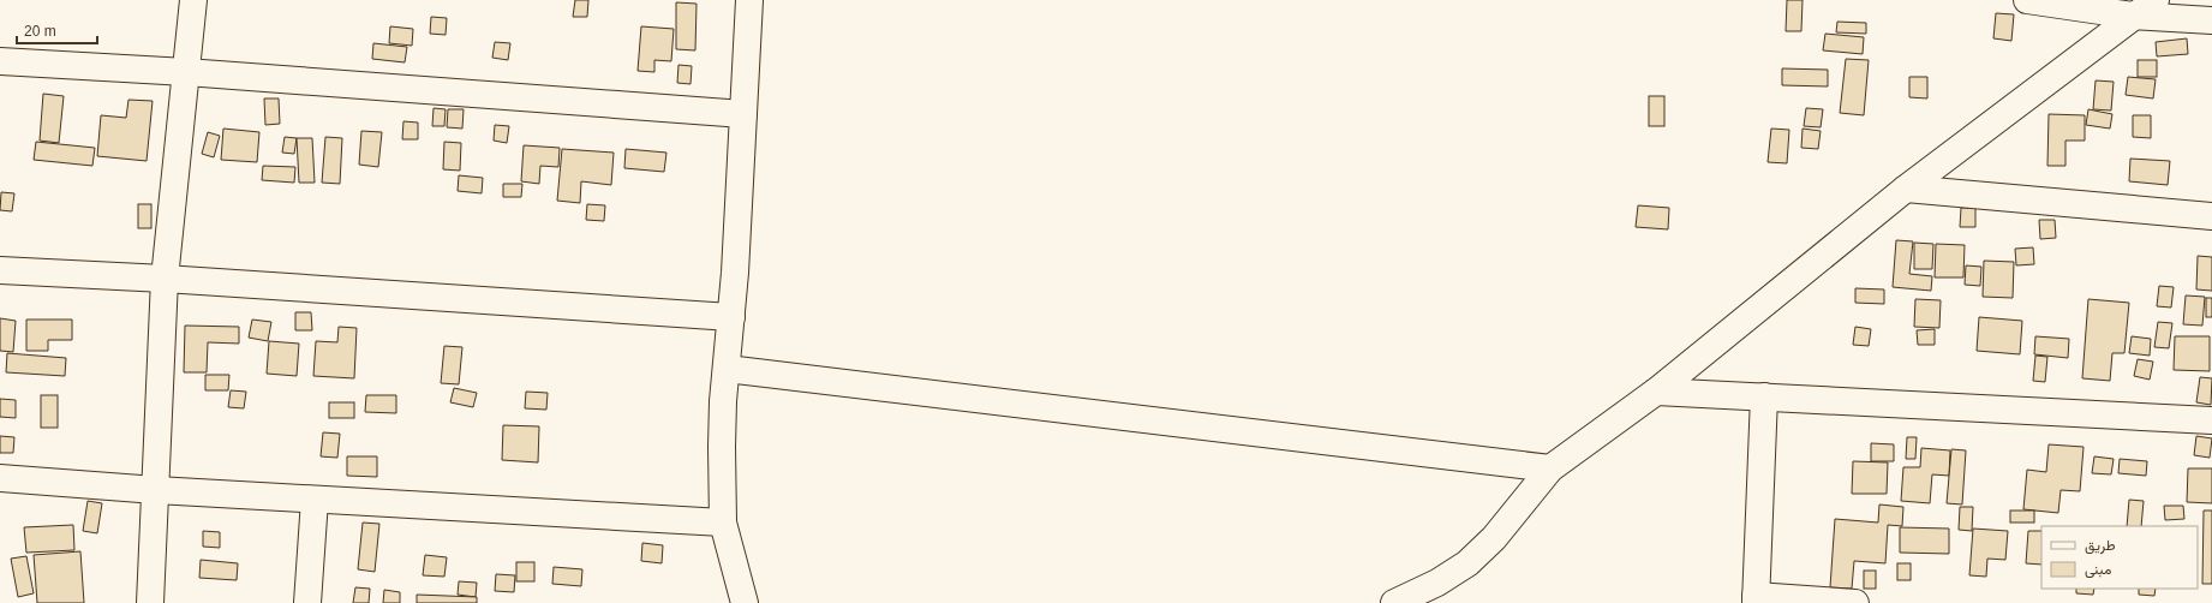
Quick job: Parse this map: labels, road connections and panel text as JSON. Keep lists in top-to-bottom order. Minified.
{"legend":["طريق","مبنى"],"scale_bar":"20 m"}
